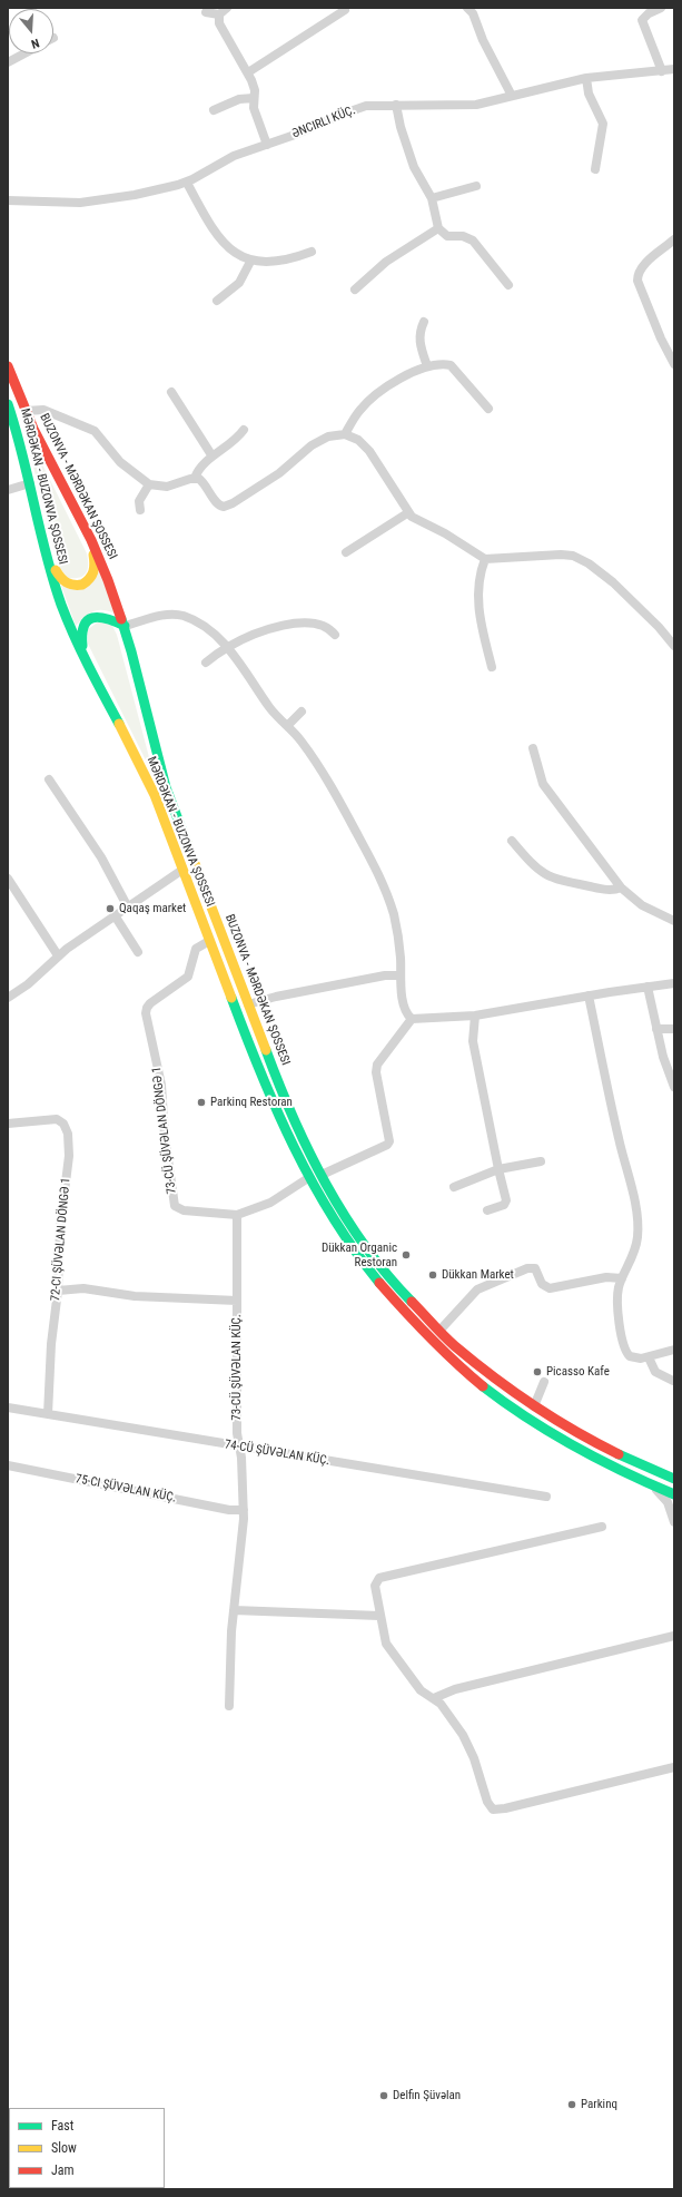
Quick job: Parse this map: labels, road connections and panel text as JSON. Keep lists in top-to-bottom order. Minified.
{"streets":{"main road":["MƏRDƏKAN - BUZONVA ŞOSSESI","BUZONVA - MƏRDƏKAN ŞOSSESI"],"street":["ƏNCIRLI KÜÇ.","73-CÜ ŞÜVƏLAN DÖNGƏ 1","72-CI ŞÜVƏLAN DÖNGƏ 1","73-CÜ ŞÜVƏLAN KÜÇ.","74-CÜ ŞÜVƏLAN KÜÇ.","75-CI ŞÜVƏLAN KÜÇ."]},"crossings":[["MƏRDƏKAN - BUZONVA ŞOSSESI","73-CÜ ŞÜVƏLAN DÖNGƏ 1"],["73-CÜ ŞÜVƏLAN DÖNGƏ 1","73-CÜ ŞÜVƏLAN KÜÇ."],["72-CI ŞÜVƏLAN DÖNGƏ 1","74-CÜ ŞÜVƏLAN KÜÇ."],["73-CÜ ŞÜVƏLAN KÜÇ.","74-CÜ ŞÜVƏLAN KÜÇ."],["73-CÜ ŞÜVƏLAN KÜÇ.","75-CI ŞÜVƏLAN KÜÇ."]],"places":["Qaqaş market","Parkinq Restoran","Dükkan Organic Restoran","Dükkan Market","Picasso Kafe","Delfin Şüvəlan","Parkinq"],"legend":["Fast","Slow","Jam"],"north":"bottom"}
